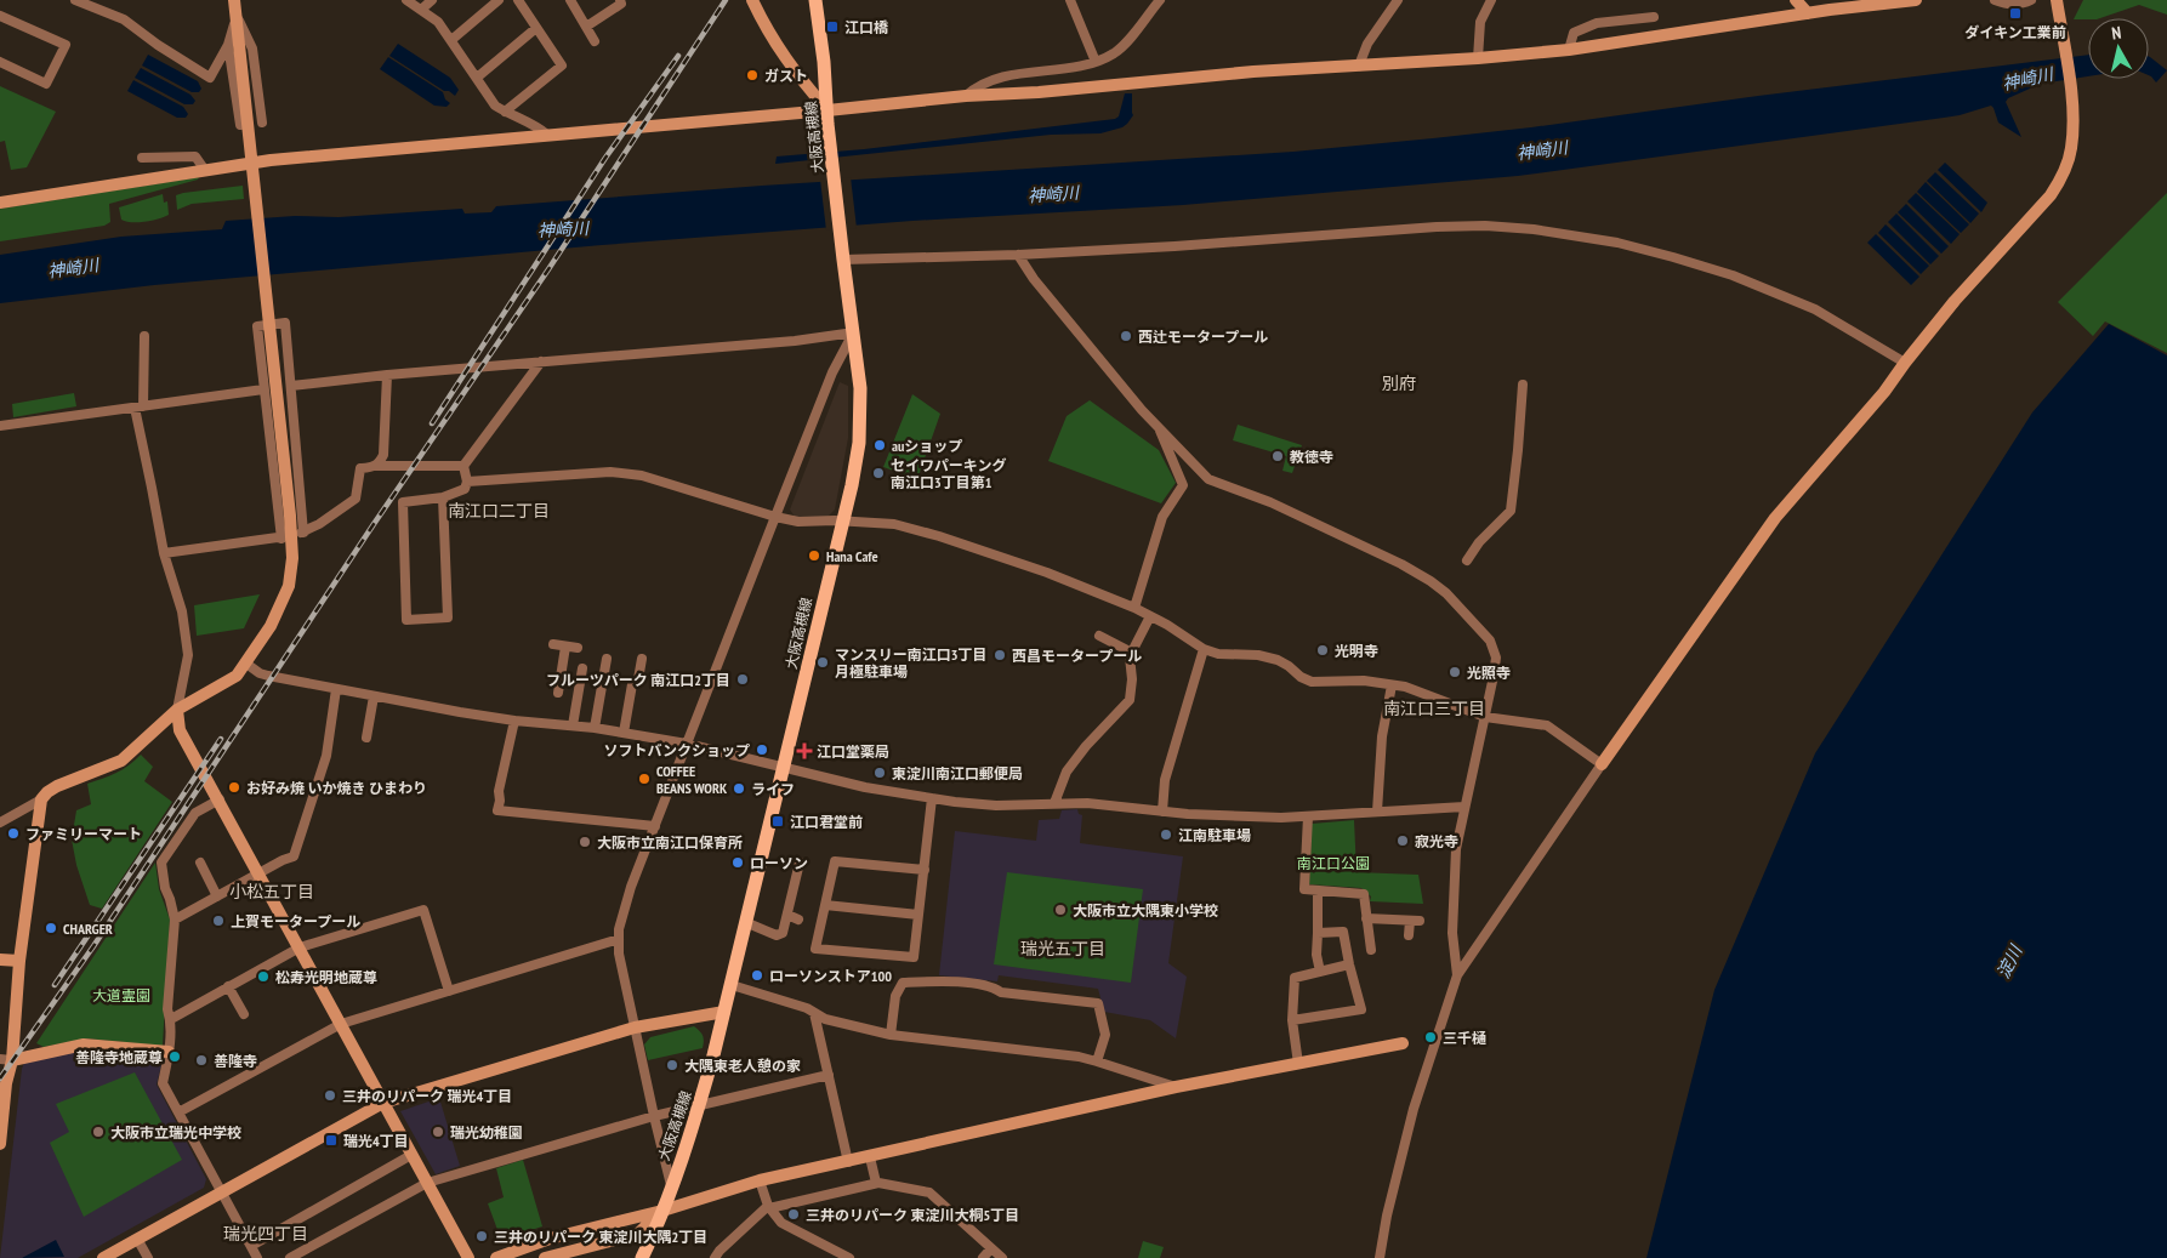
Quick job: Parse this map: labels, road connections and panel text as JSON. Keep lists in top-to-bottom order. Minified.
{"streets":{"main road":["大阪高槻線"]},"districts":["別府","南江口二丁目","南江口三丁目","小松五丁目","瑞光五丁目","瑞光四丁目"],"water":["神崎川","淀川"],"parks":["南江口公園","大道霊園"],"places":{"transit":["ダイキン工業前","江口橋","江口君堂前","瑞光4丁目"],"other":["ガスト","西辻モータープール","auショップ","教徳寺","セイワパーキング 南江口3丁目第1","Hana Cafe","光明寺","西昌モータープール","マンスリー南江口3丁目 月極駐車場","光照寺","フルーツパーク 南江口2丁目","ソフトバンクショップ","東淀川南江口郵便局","COFFEE BEANS WORK","お好み焼 いか焼き ひまわり","ライフ","ファミリーマート","江南駐車場","寂光寺","大阪市立南江口保育所","ローソン","大阪市立大隅東小学校","上賀モータープール","CHARGER","ローソンストア100","松寿光明地蔵尊","三千樋","善隆寺地蔵尊","善隆寺","大隅東老人憩の家","三井のリパーク 瑞光4丁目","大阪市立瑞光中学校","瑞光幼稚園","三井のリパーク 東淀川大桐5丁目","三井のリパーク 東淀川大隅2丁目"],"health":["江口堂薬局"]},"north":"top"}
